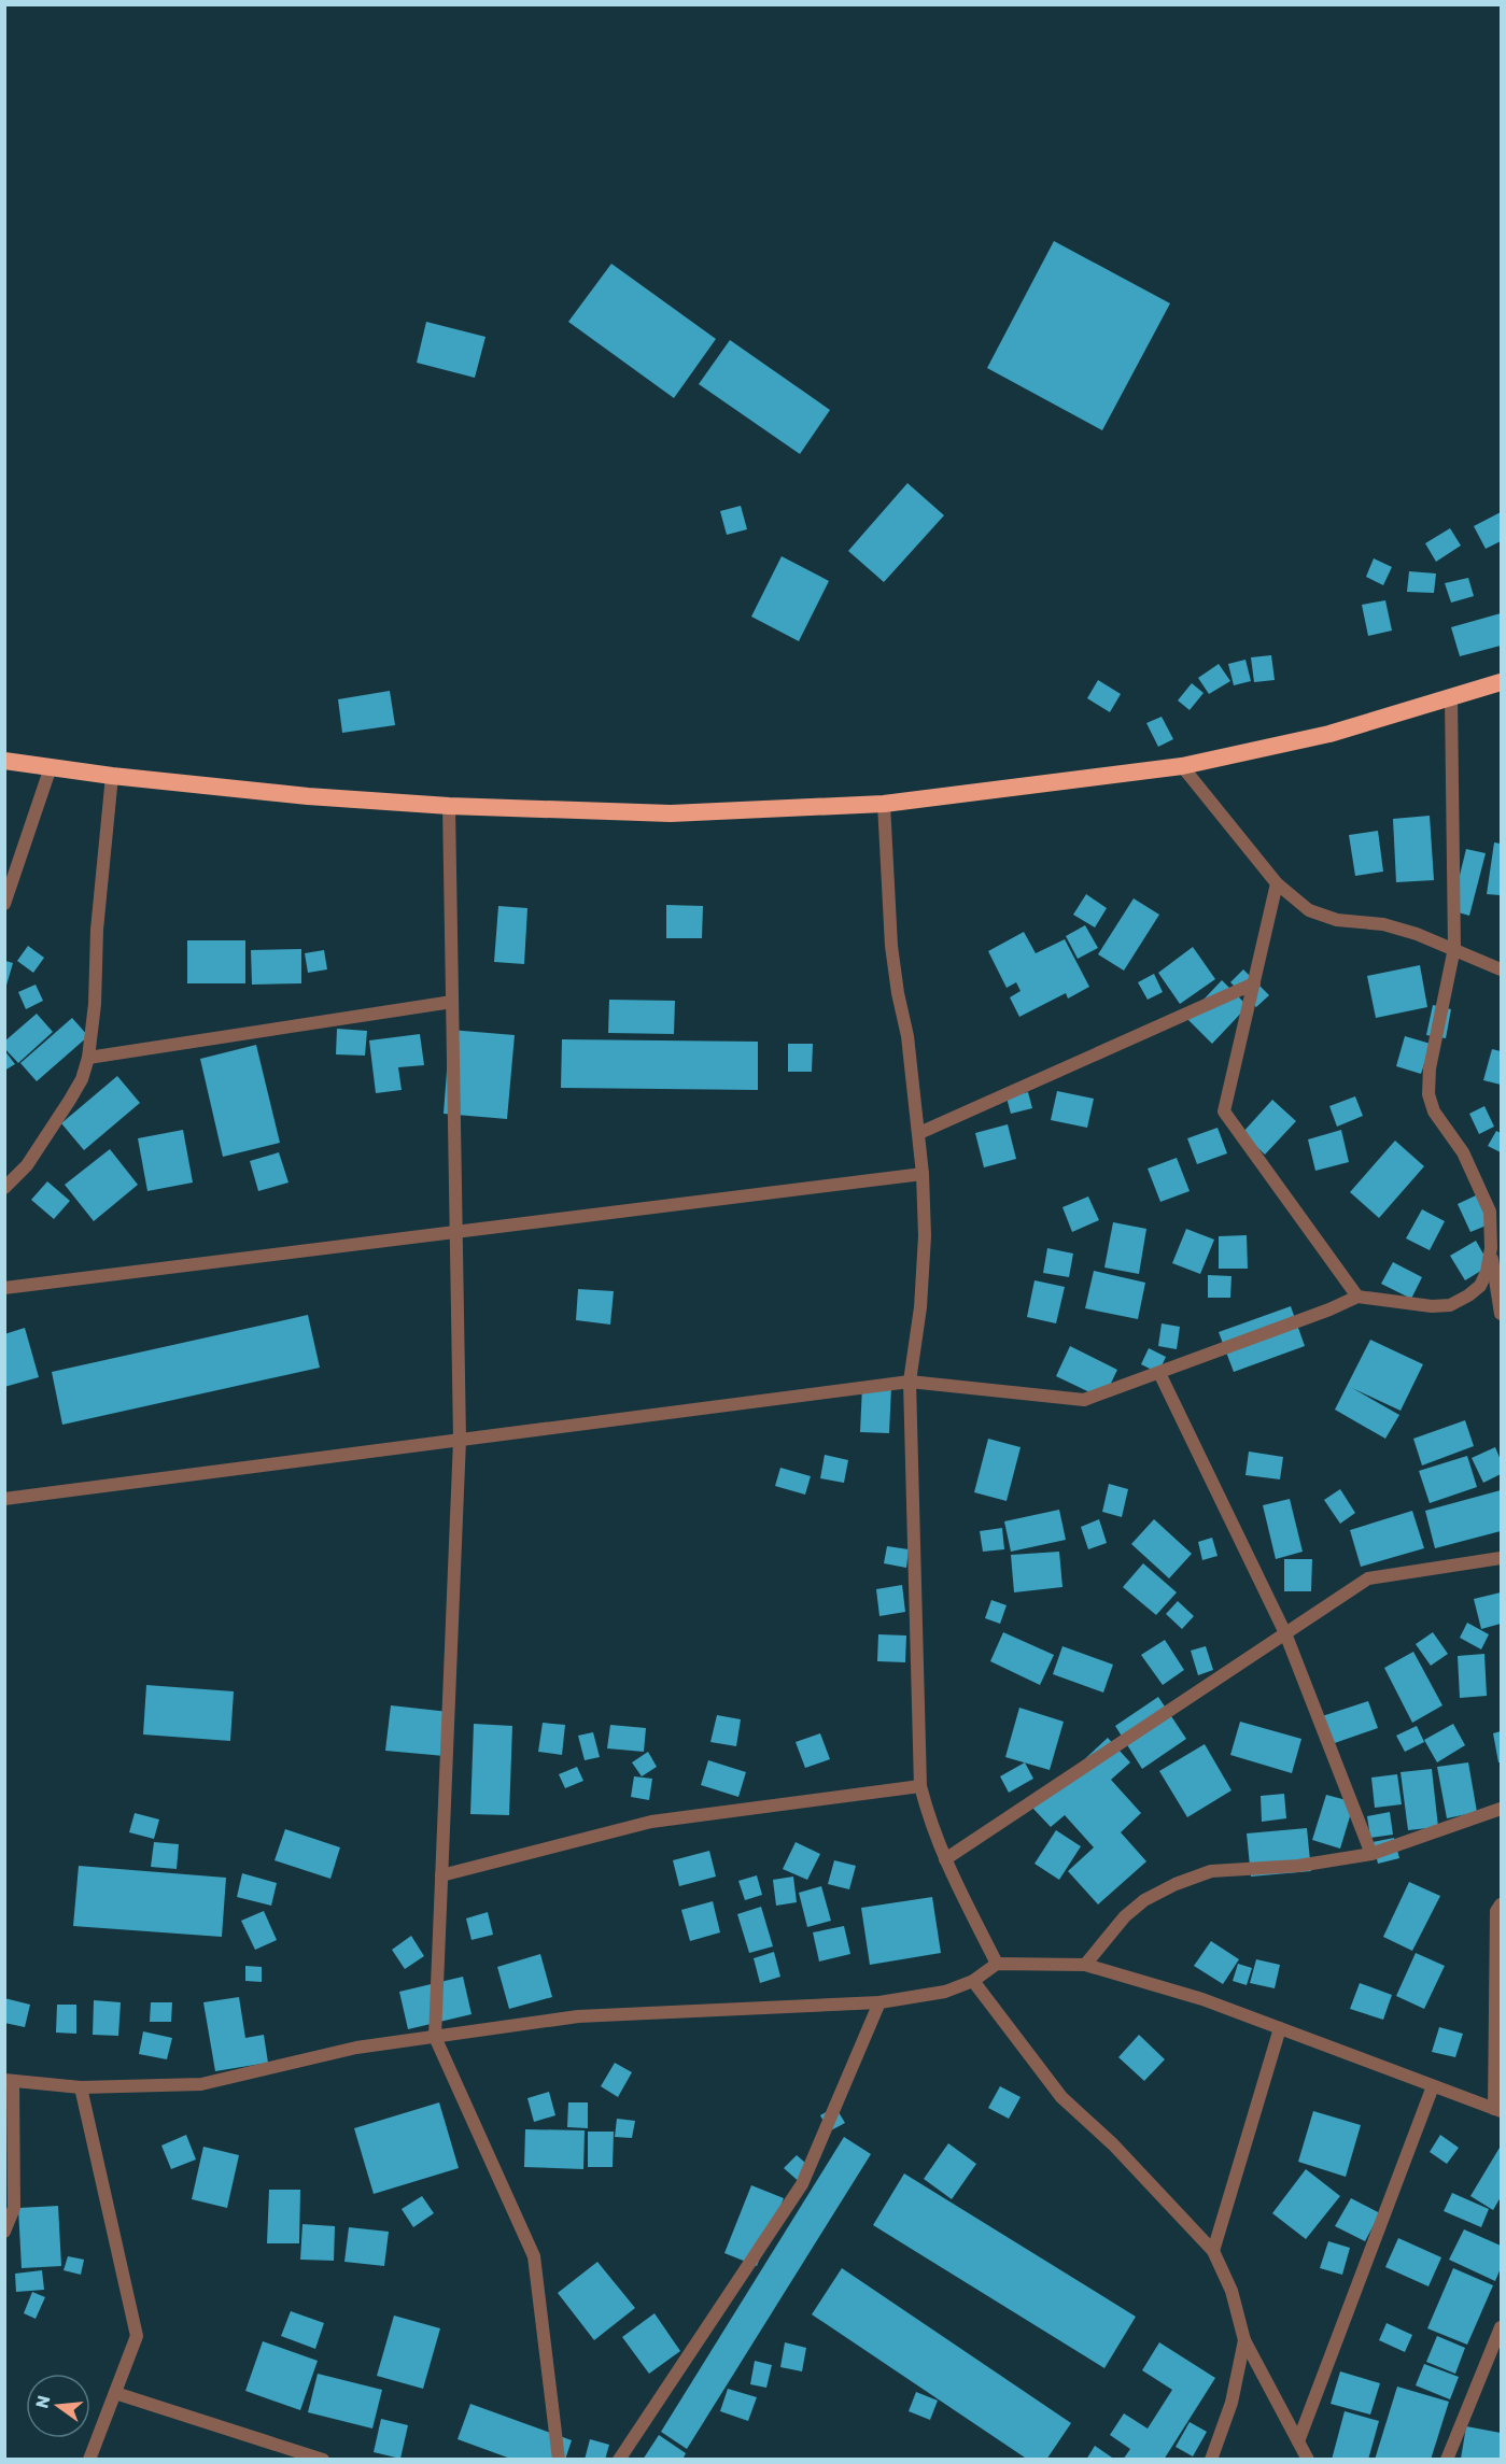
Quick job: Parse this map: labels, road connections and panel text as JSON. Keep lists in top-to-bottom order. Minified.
{"north":"left"}
